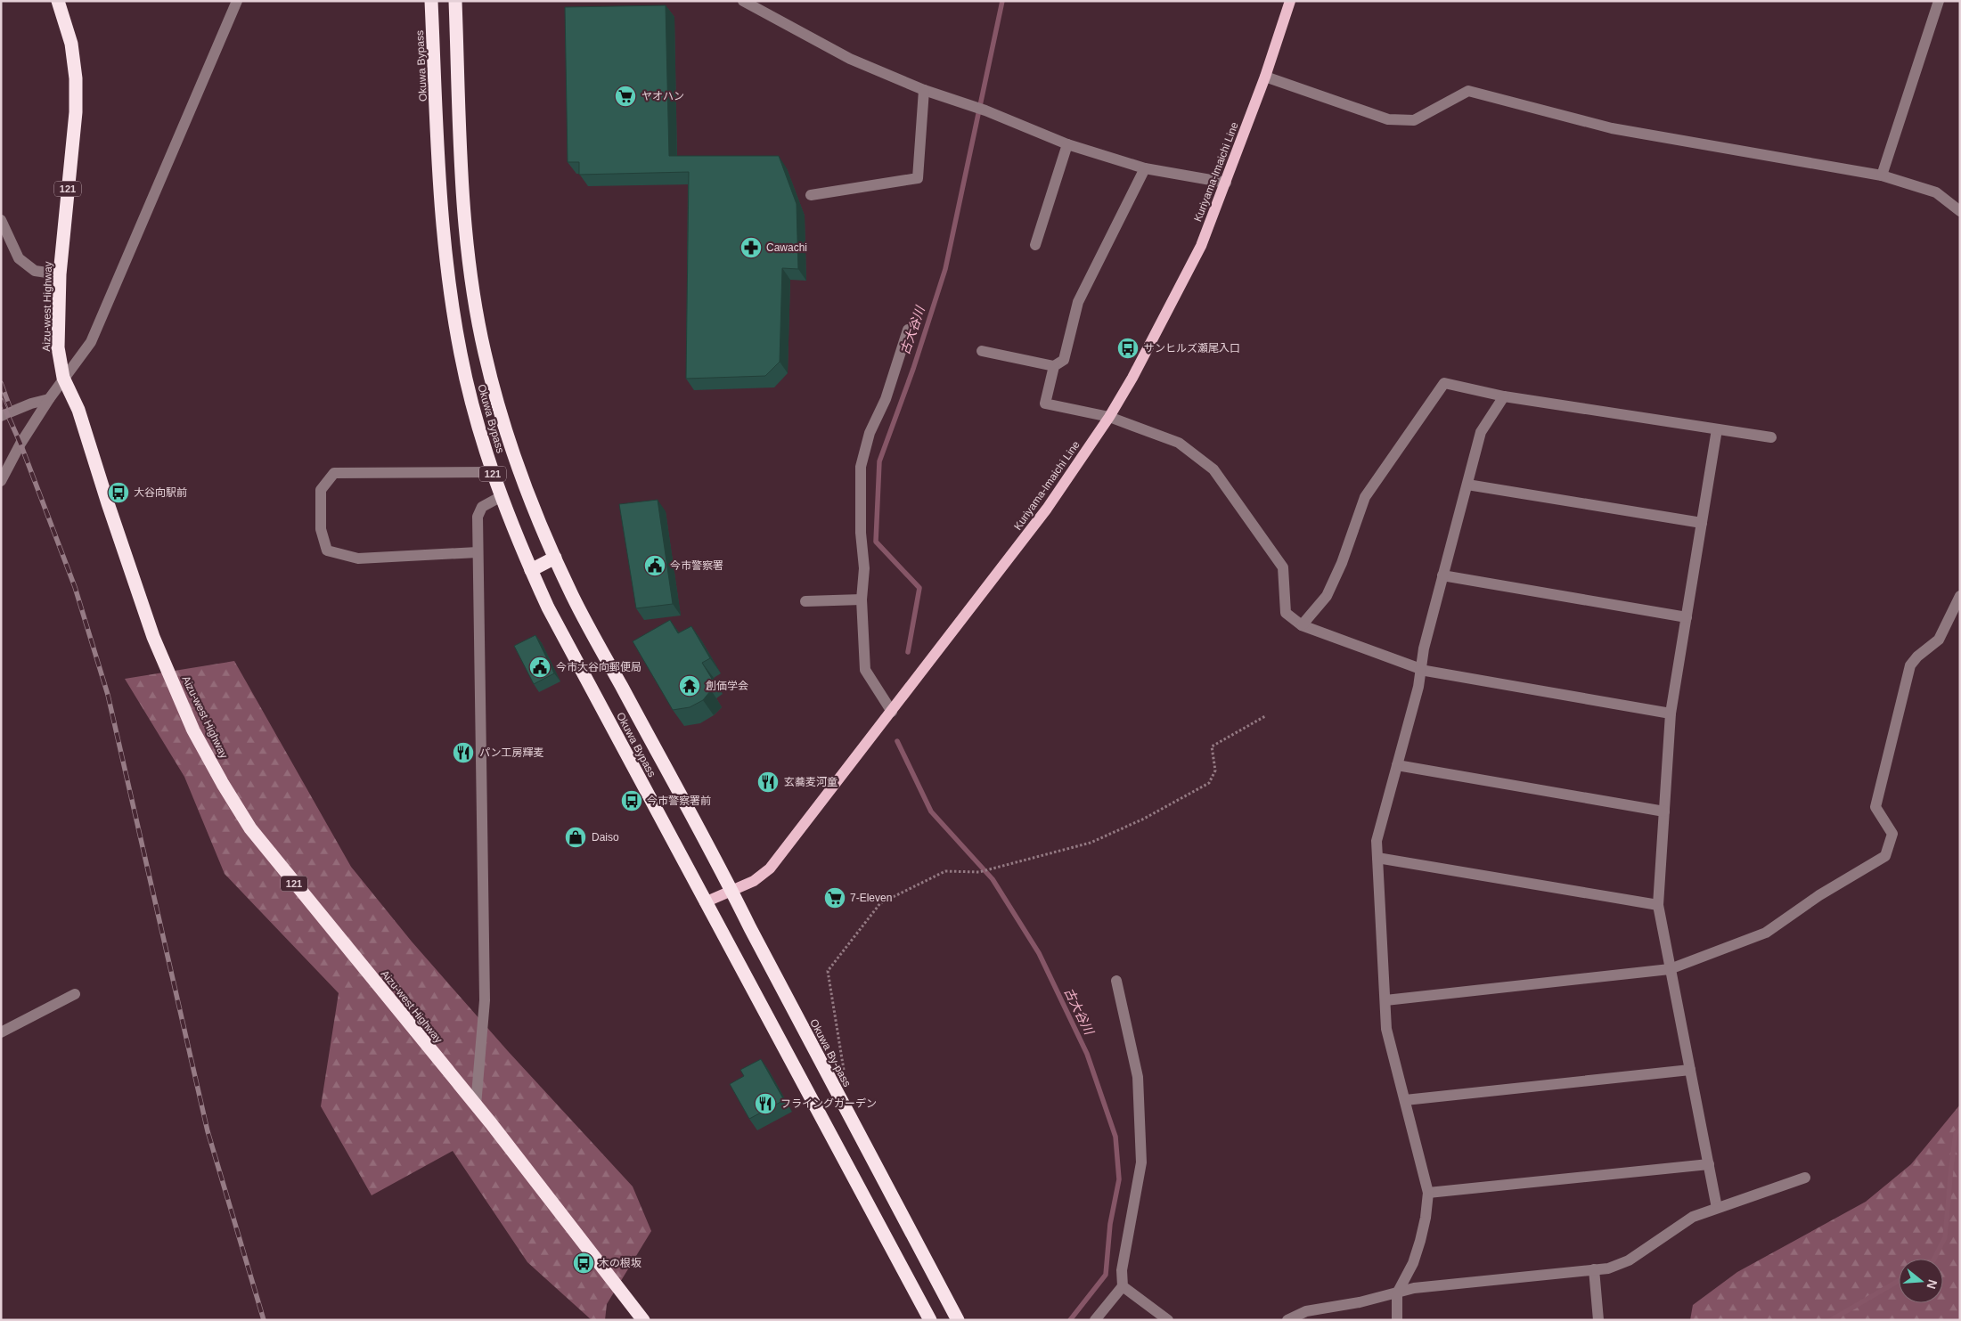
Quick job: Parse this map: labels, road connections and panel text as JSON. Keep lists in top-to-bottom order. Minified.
{"streets":{"highway":["Okuwa Bypass","121","Aizu-west Highway","Okuwa By-pass"],"main road":["Kuriyama-Imaichi Line"]},"crossings":[["Okuwa Bypass","Kuriyama-Imaichi Line"],["Okuwa Bypass","121"],["Okuwa Bypass","Okuwa By-pass"],["Kuriyama-Imaichi Line","121"],["Kuriyama-Imaichi Line","Okuwa By-pass"]],"water":["古大谷川"],"places":{"supermarket":["ヤオハン","7-Eleven"],"pharmacy":["Cawachi"],"bus stop":["サンヒルズ瀬尾入口","大谷向駅前","今市警察署前","木の根坂"],"public building":["今市警察署","今市大谷向郵便局"],"temple":["創価学会"],"restaurant":["パン工房輝麦","玄蕎麦河童","フライングガーデン"],"shop":["Daiso"]},"north":"right"}
